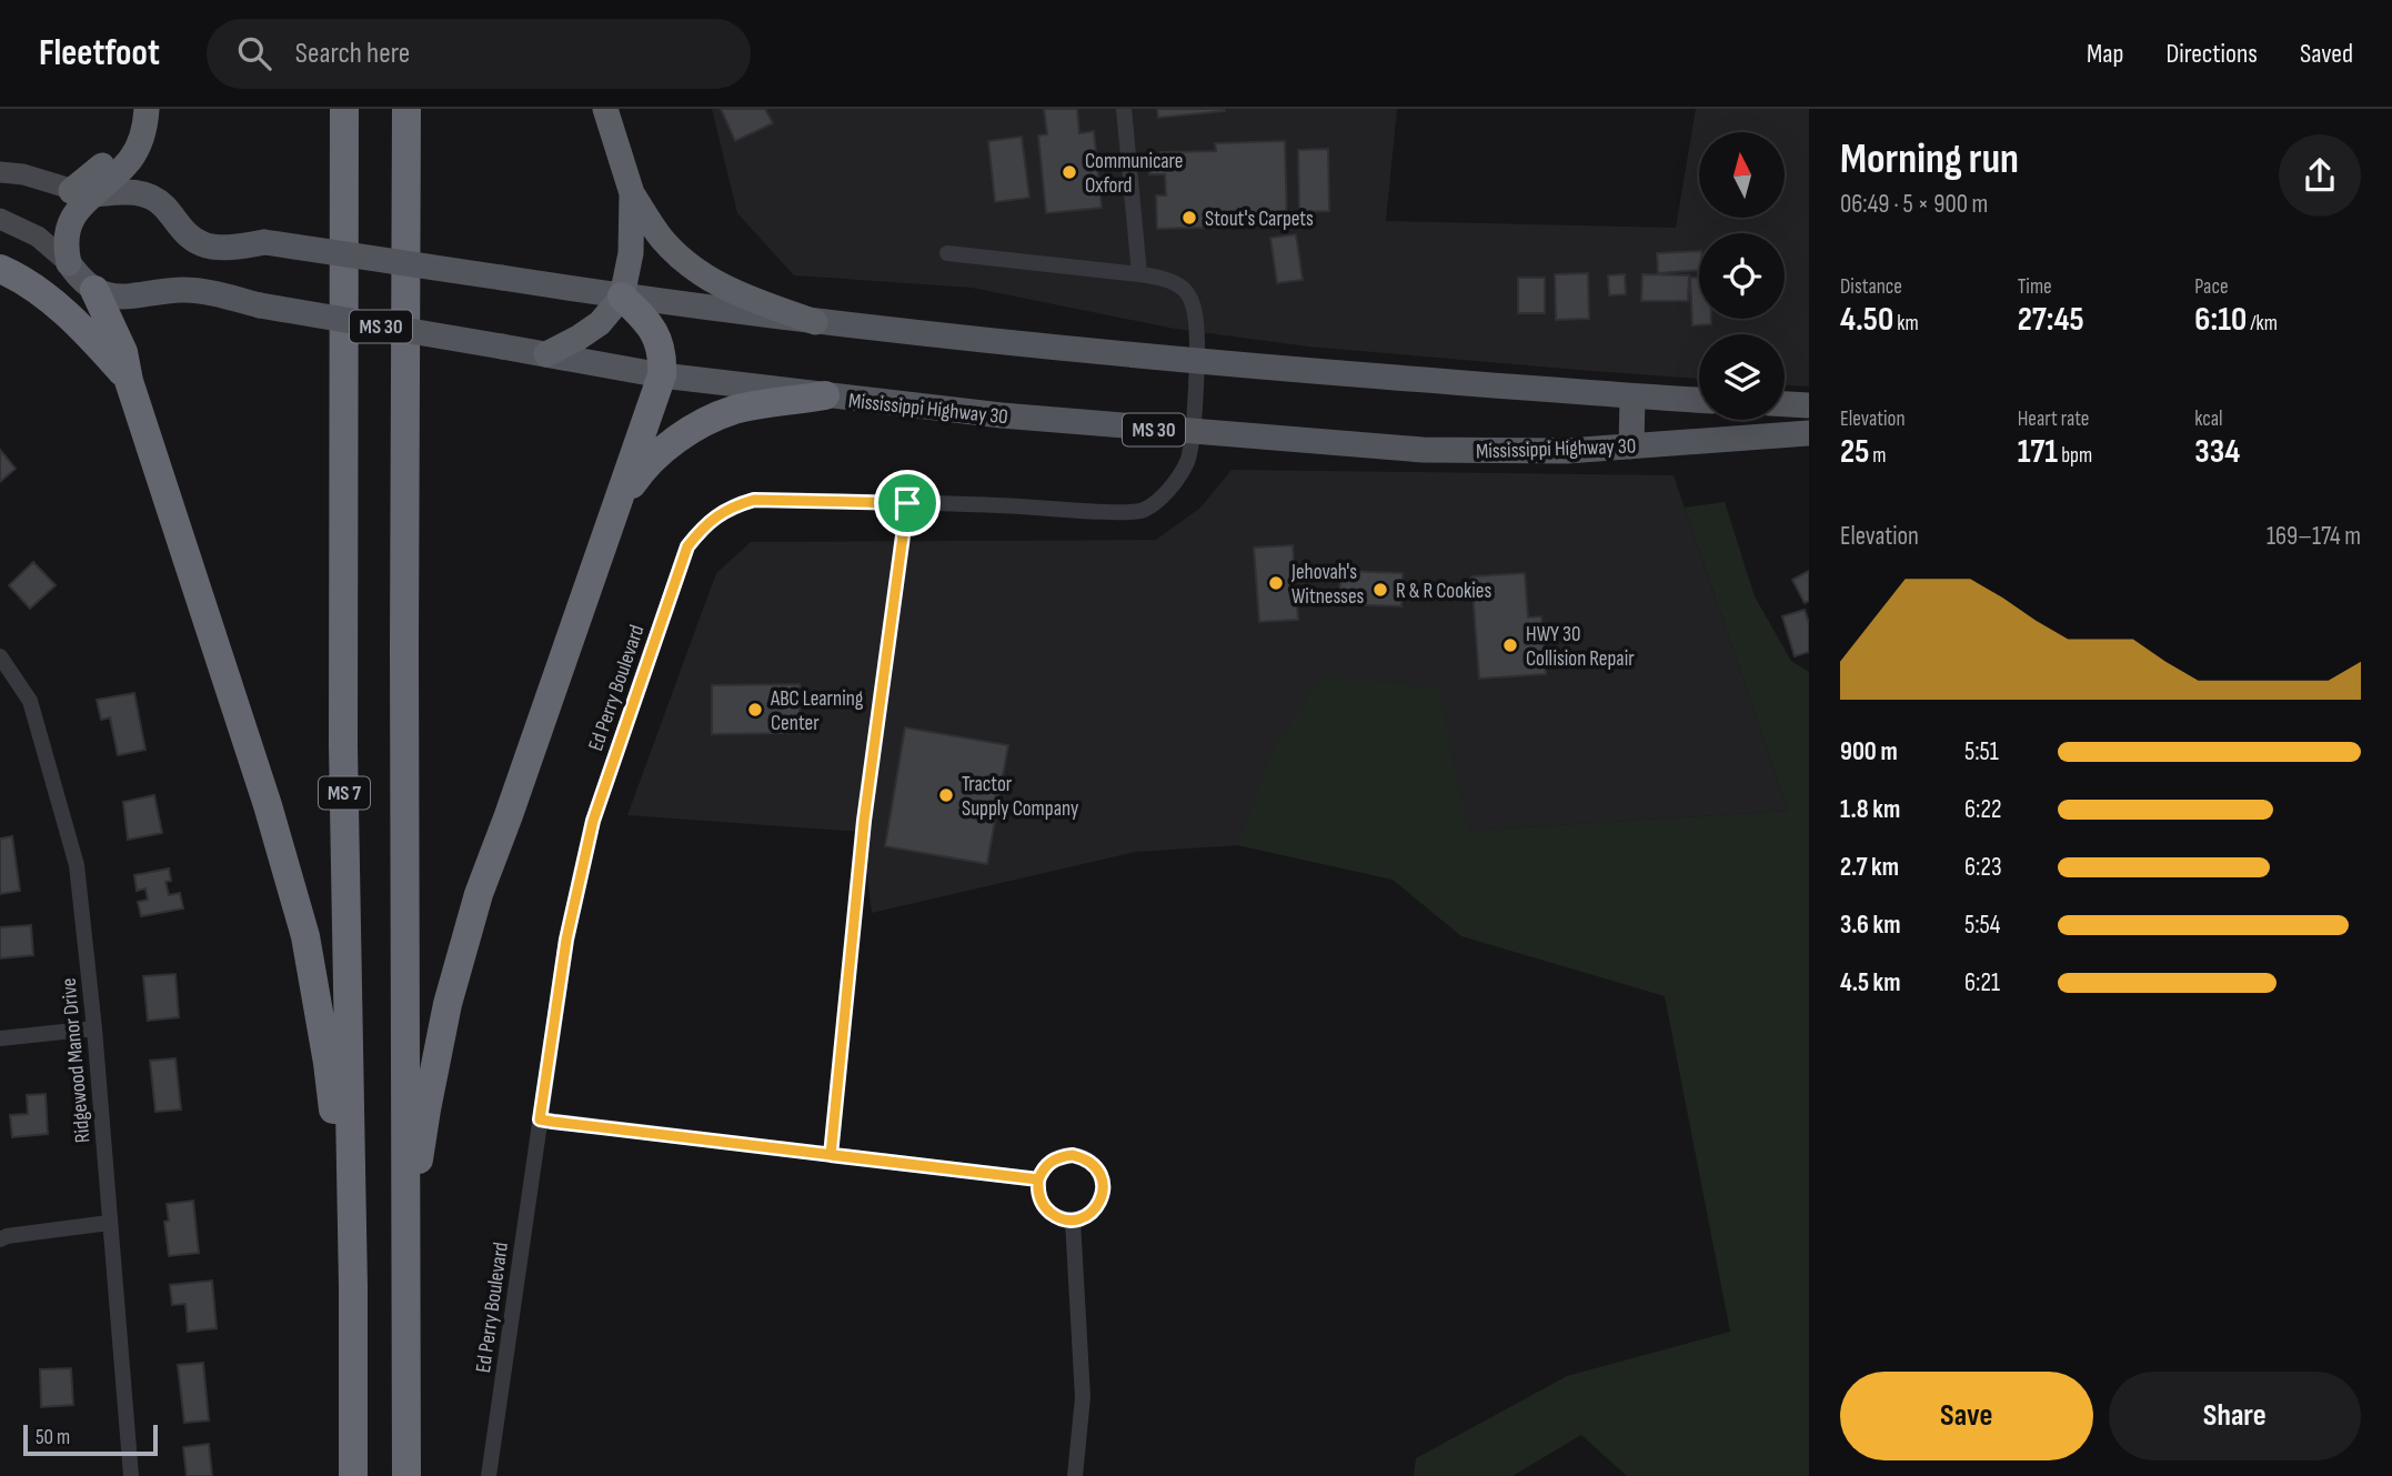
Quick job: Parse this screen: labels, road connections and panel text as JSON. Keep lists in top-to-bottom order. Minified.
{"streets":{"highway":["MS 7"],"main road":["MS 30","Mississippi Highway 30"],"street":["Ed Perry Boulevard","Ridgewood Manor Drive"]},"crossings":[["Mississippi Highway 30","Ed Perry Boulevard"]],"places":["Communicare Oxford","Stout's Carpets","Jehovah's Witnesses","R & R Cookies","HWY 30 Collision Repair","ABC Learning Center","Tractor Supply Company"],"scale_bar":"50 m","north":"top","page":{"header":"Fleetfoot","search":"Search here","nav":["Map","Directions","Saved"],"heading":["Morning run","06:49 · 5 × 900 m"],"stats":[["Distance","4.50 km"],["Time","27:45"],["Pace","6:10 /km"],["Elevation","25 m"],["Heart rate","171 bpm"],["kcal","334"]],"chart":["Elevation","169–174 m"],"list":[{"name":"900 m","note":"5:51"},{"name":"1.8 km","note":"6:22"},{"name":"2.7 km","note":"6:23"},{"name":"3.6 km","note":"5:54"},{"name":"4.5 km","note":"6:21"}],"buttons":["Save","Share"],"scale":"50 m"}}
